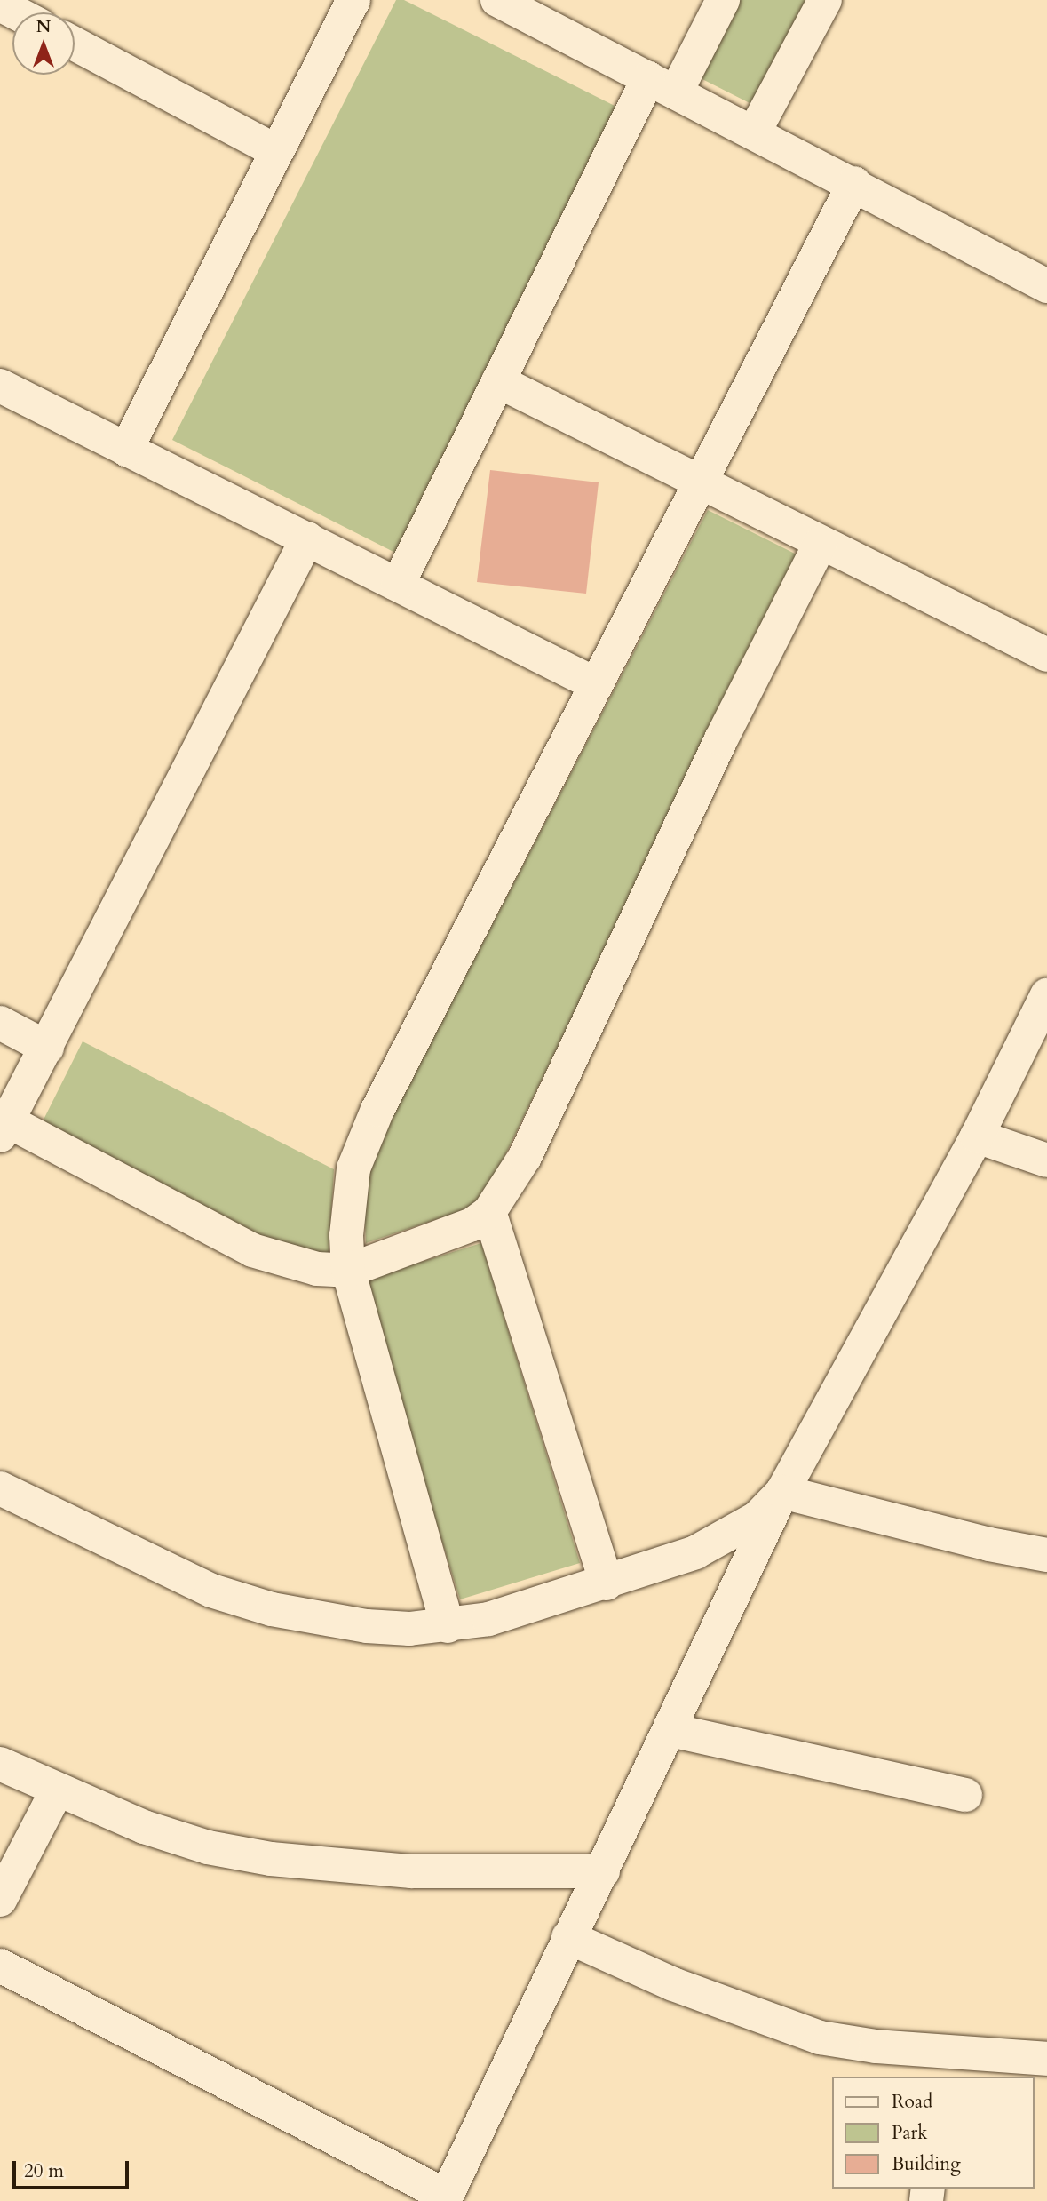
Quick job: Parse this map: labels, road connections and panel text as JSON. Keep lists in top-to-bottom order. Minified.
{"legend":["Road","Park","Building"],"scale_bar":"20 m","north":"top"}
